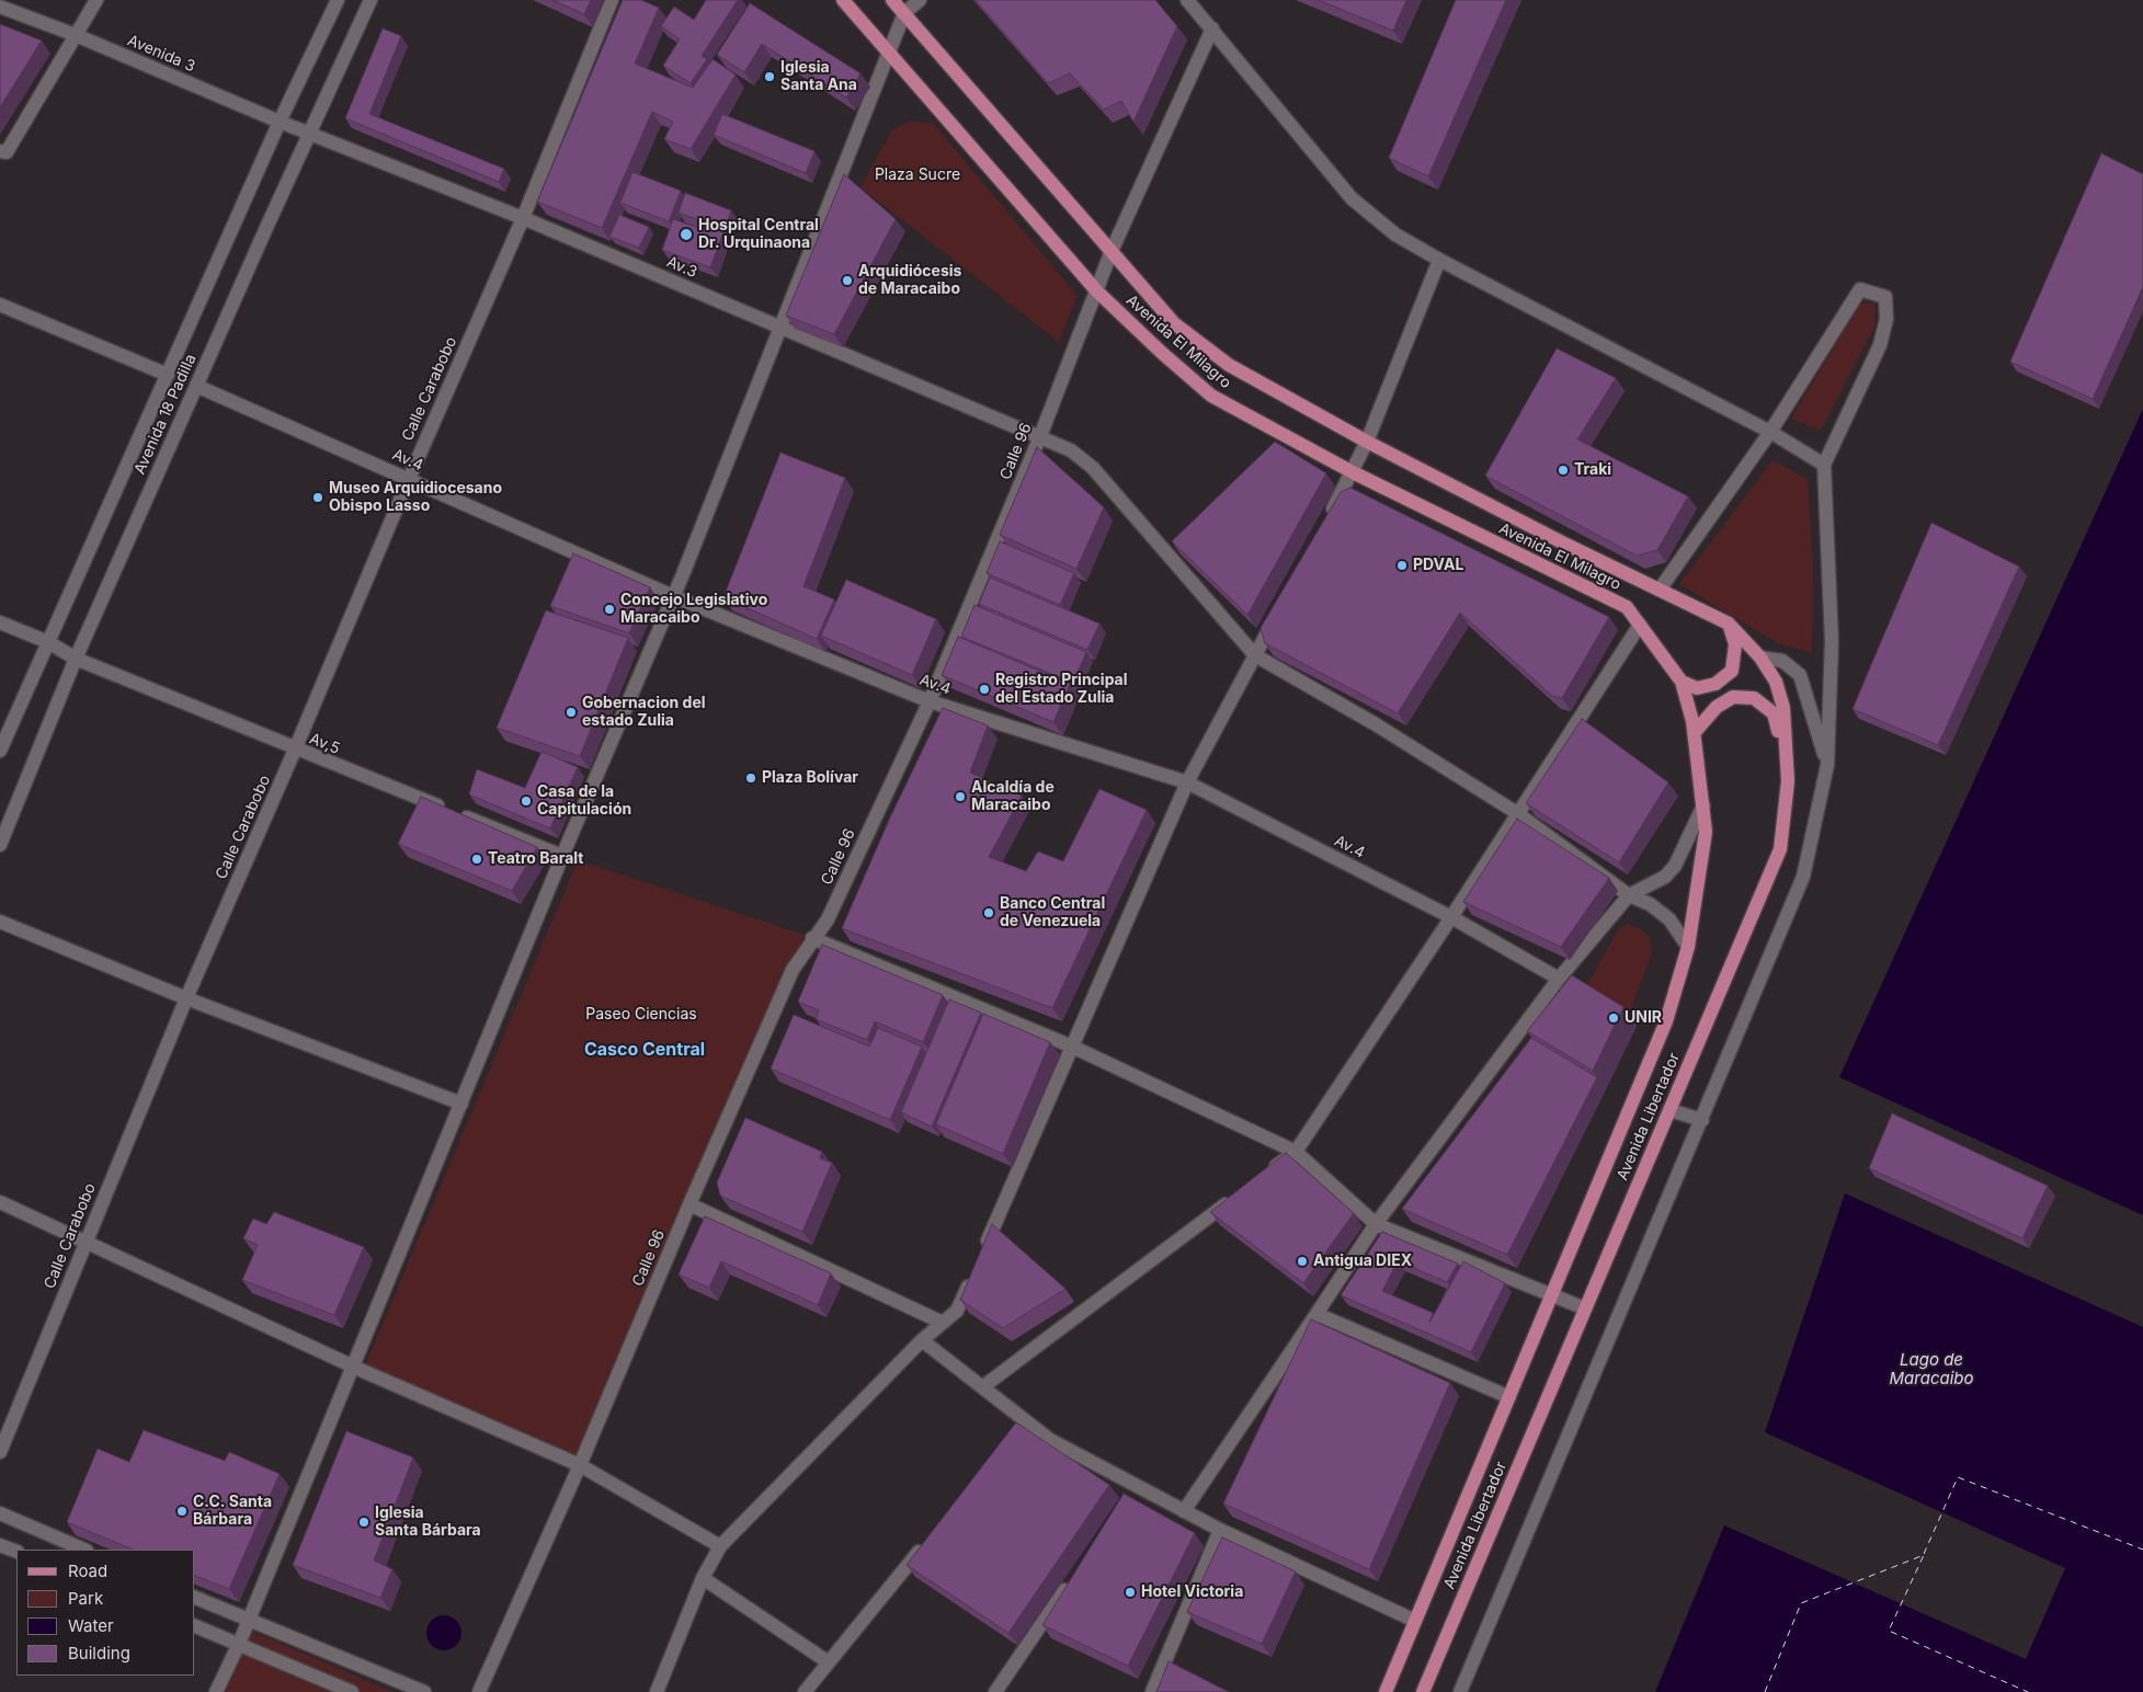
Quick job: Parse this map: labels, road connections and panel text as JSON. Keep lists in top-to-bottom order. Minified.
{"streets":{"main road":["Avenida El Milagro","Avenida Libertador"],"street":["Avenida 3","Av.3","Calle Carabobo","Avenida 18 Padilla","Calle 96","Av.4","Av,5"]},"crossings":[["Avenida 3","Av.3"],["Avenida 3","Avenida 18 Padilla"],["Av.3","Calle Carabobo"],["Av.3","Avenida 18 Padilla"],["Av.3","Calle 96"],["Av.3","Avenida Libertador"],["Avenida El Milagro","Calle 96"],["Avenida El Milagro","Avenida Libertador"],["Calle Carabobo","Av.4"],["Calle Carabobo","Av,5"],["Avenida 18 Padilla","Av.4"],["Avenida 18 Padilla","Av,5"],["Calle 96","Av.4"]],"districts":["Casco Central"],"water":["Lago de Maracaibo"],"parks":["Plaza Sucre","Paseo Ciencias"],"places":["Iglesia Santa Ana","Hospital Central Dr. Urquinaona","Arquidiócesis de Maracaibo","Traki","Museo Arquidiocesano Obispo Lasso","PDVAL","Concejo Legislativo Maracaibo","Registro Principal del Estado Zulia","Gobernacion del estado Zulia","Plaza Bolívar","Alcaldía de Maracaibo","Casa de la Capitulación","Teatro Baralt","Banco Central de Venezuela","UNIR","Antigua DIEX","C.C. Santa Bárbara","Iglesia Santa Bárbara","Hotel Victoria"],"legend":["Road","Park","Water","Building"]}
